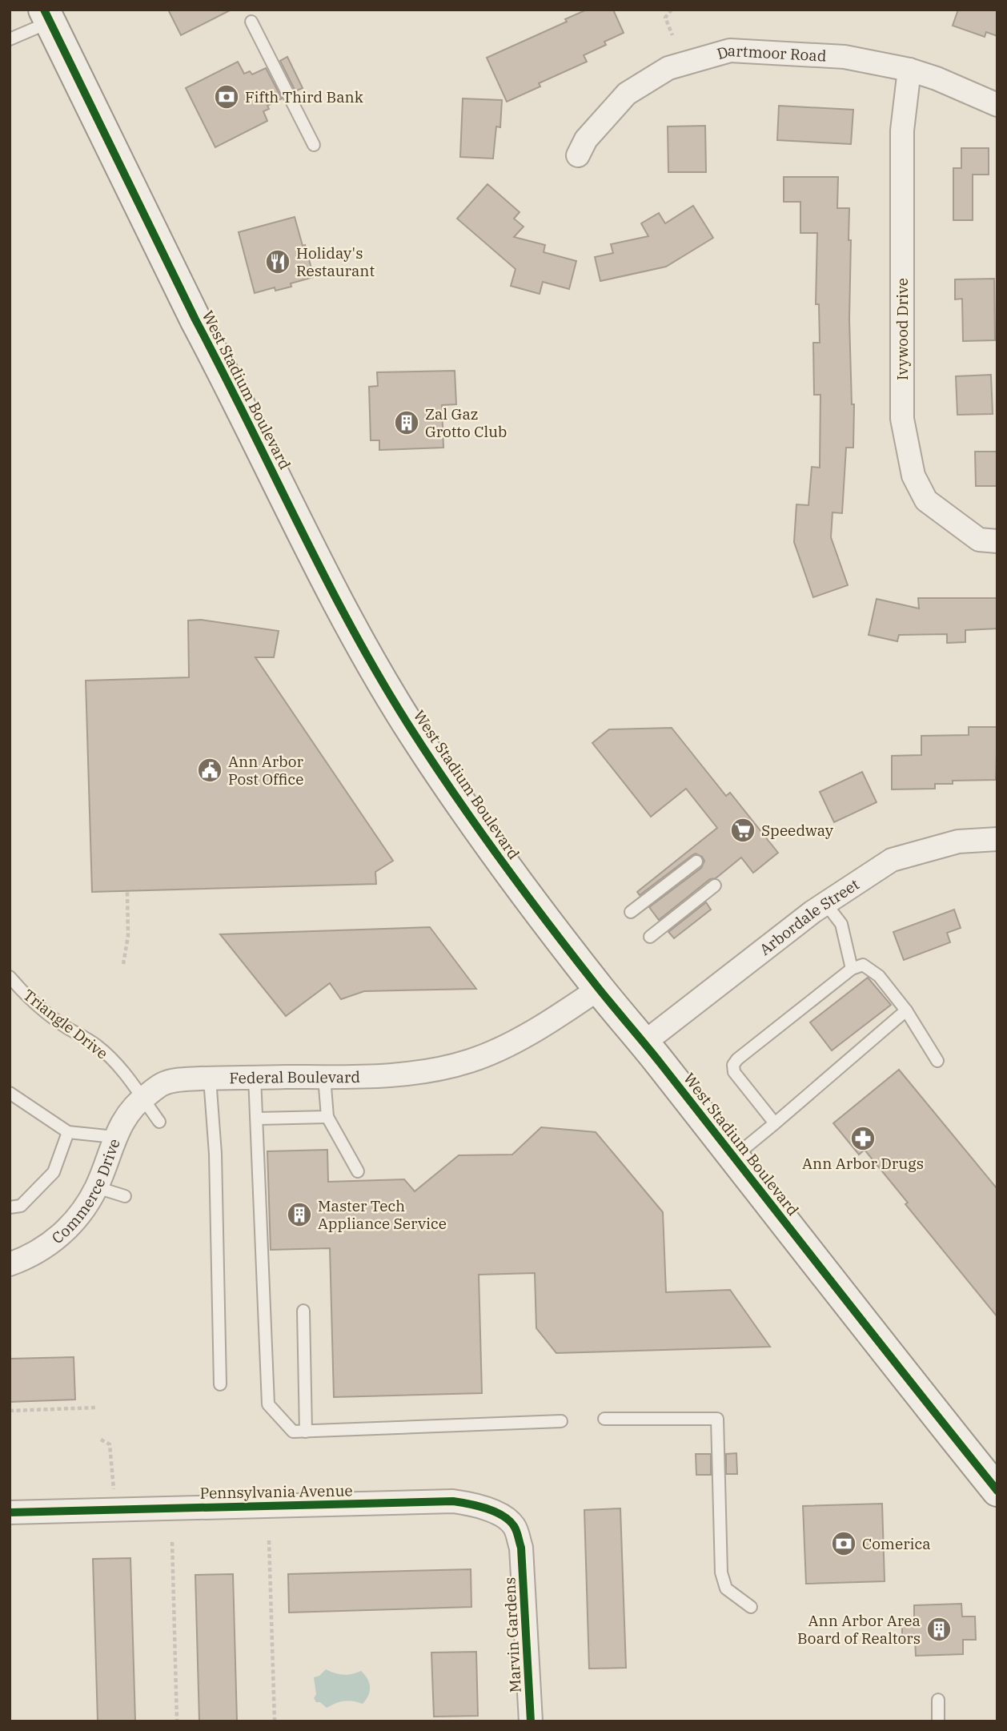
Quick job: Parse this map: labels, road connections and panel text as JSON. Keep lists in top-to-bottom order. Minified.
{"streets":{"main road":["West Stadium Boulevard"],"street":["Dartmoor Road","Ivywood Drive","Arbordale Street","Federal Boulevard","Commerce Drive","Pennsylvania Avenue","Marvin Gardens"],"lane":["Triangle Drive"]},"crossings":[["Dartmoor Road","Ivywood Drive"],["West Stadium Boulevard","Arbordale Street"],["West Stadium Boulevard","Federal Boulevard"],["Triangle Drive","Federal Boulevard"],["Triangle Drive","Commerce Drive"],["Federal Boulevard","Commerce Drive"],["Pennsylvania Avenue","Marvin Gardens"]],"places":{"bank":["Fifth Third Bank","Comerica"],"restaurant":["Holiday's Restaurant"],"building":["Zal Gaz Grotto Club","Master Tech Appliance Service","Ann Arbor Area Board of Realtors"],"public building":["Ann Arbor Post Office"],"supermarket":["Speedway"],"pharmacy":["Ann Arbor Drugs"]}}
